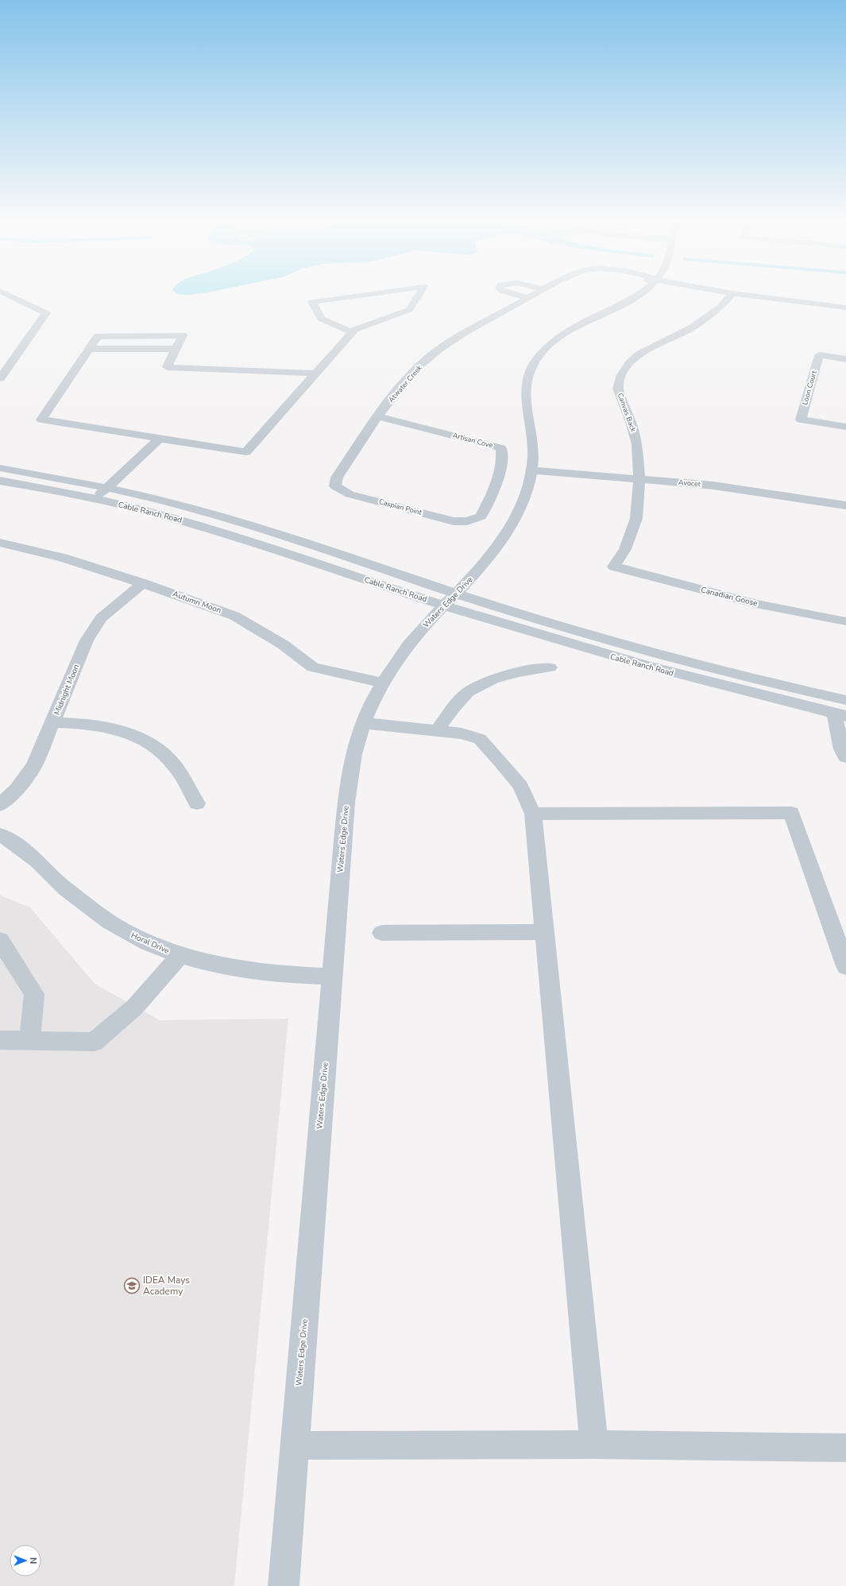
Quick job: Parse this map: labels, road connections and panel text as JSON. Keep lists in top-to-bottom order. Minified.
{"streets":{"street":["Atwater Creek","Loon Court","Canvas Back","Artisan Cove","Avocet","Caspian Point","Cable Ranch Road","Canadian Goose","Autumn Moon","Waters Edge Drive","Midnight Moon","Horal Drive"]},"crossings":[["Atwater Creek","Artisan Cove"],["Atwater Creek","Caspian Point"],["Canvas Back","Avocet"],["Canvas Back","Canadian Goose"],["Artisan Cove","Caspian Point"],["Avocet","Waters Edge Drive"],["Cable Ranch Road","Waters Edge Drive"],["Autumn Moon","Waters Edge Drive"],["Autumn Moon","Midnight Moon"],["Waters Edge Drive","Horal Drive"]],"places":{"school or university":["IDEA Mays Academy"]},"north":"right"}
